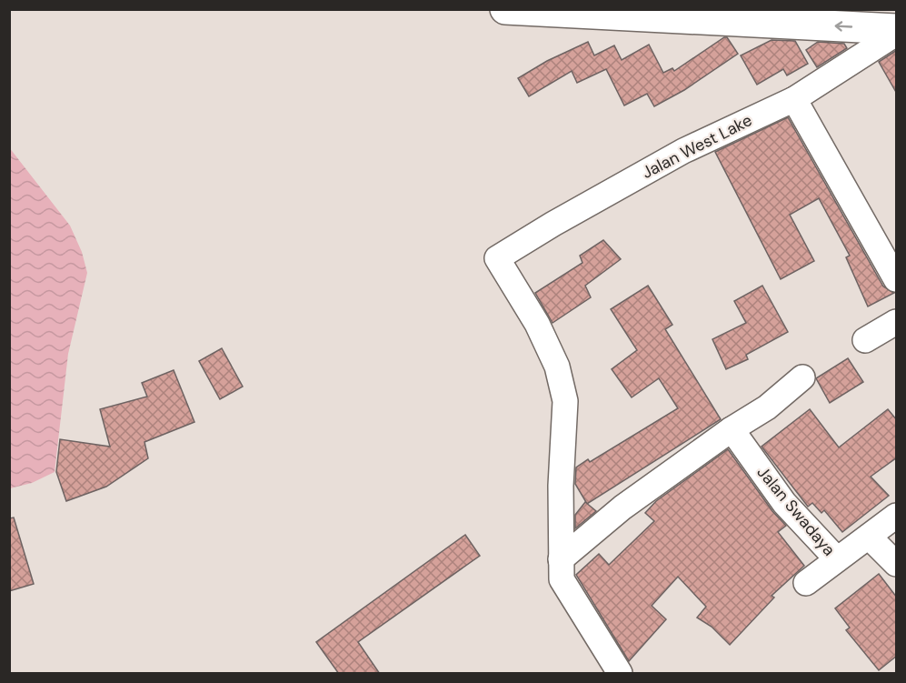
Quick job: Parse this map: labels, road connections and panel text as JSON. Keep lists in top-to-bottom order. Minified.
{"streets":{"street":["Jalan West Lake","Jalan Swadaya"]}}
